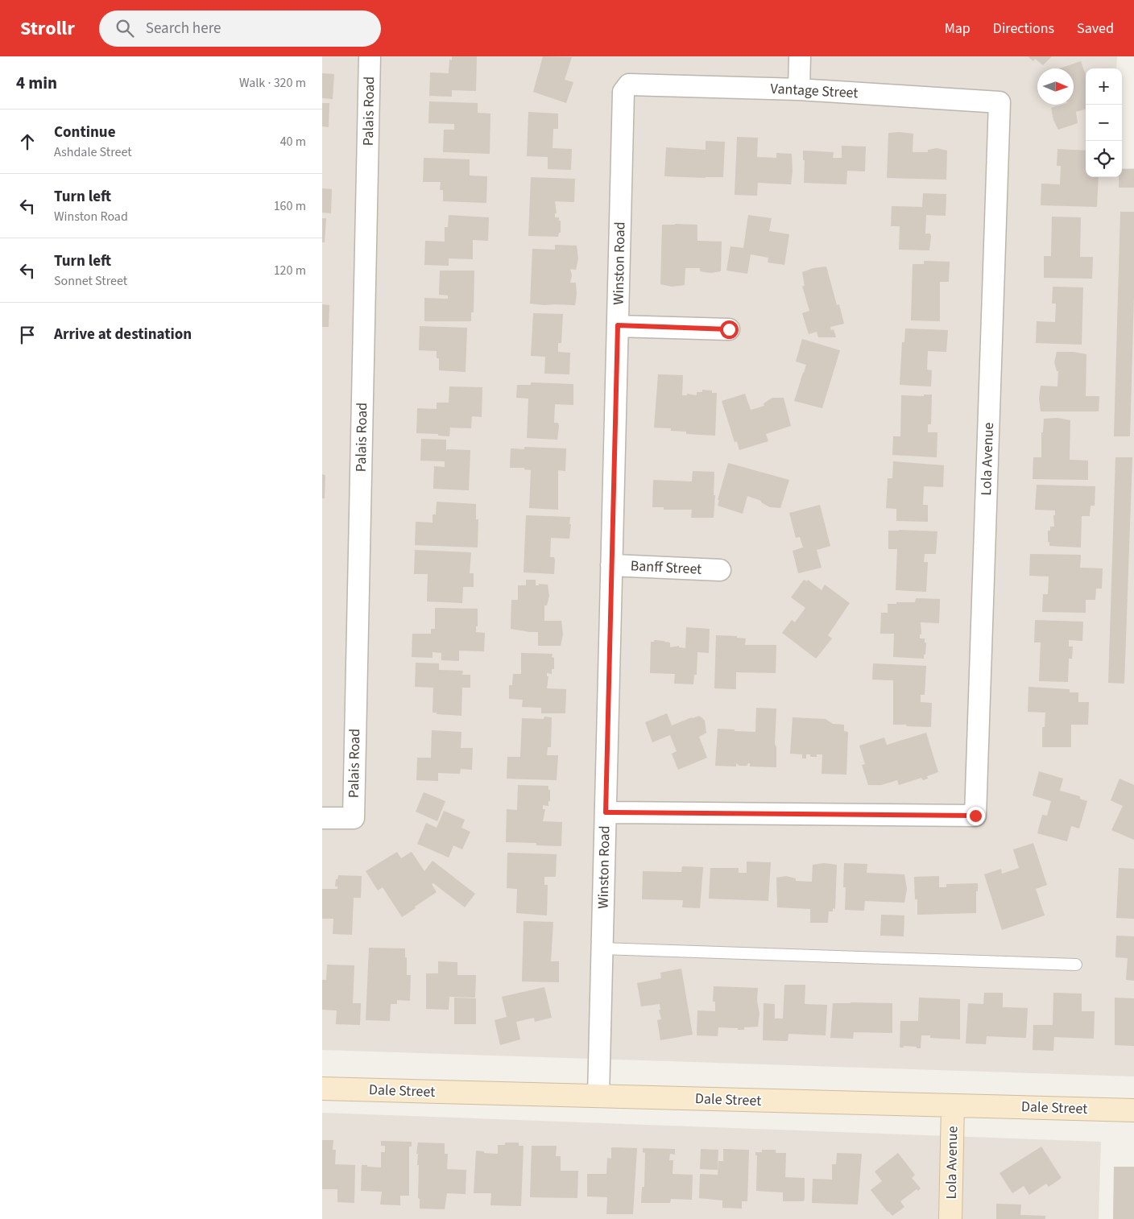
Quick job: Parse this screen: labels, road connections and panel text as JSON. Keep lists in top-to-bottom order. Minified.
{"streets":{"street":["Vantage Street","Palais Road","Winston Road","Lola Avenue","Banff Street","Dale Street"]},"crossings":[["Vantage Street","Winston Road"],["Vantage Street","Lola Avenue"],["Winston Road","Lola Avenue"],["Winston Road","Banff Street"],["Winston Road","Dale Street"],["Lola Avenue","Dale Street"]],"north":"right","page":{"header":"Strollr","search":"Search here","nav":["Map","Directions","Saved"],"heading":["4 min","Walk · 320 m"],"map_buttons":["+","−"],"list":[["Continue","Ashdale Street","40 m"],["Turn left","Winston Road","160 m"],["Turn left","Sonnet Street","120 m"],"Arrive at destination"]}}
